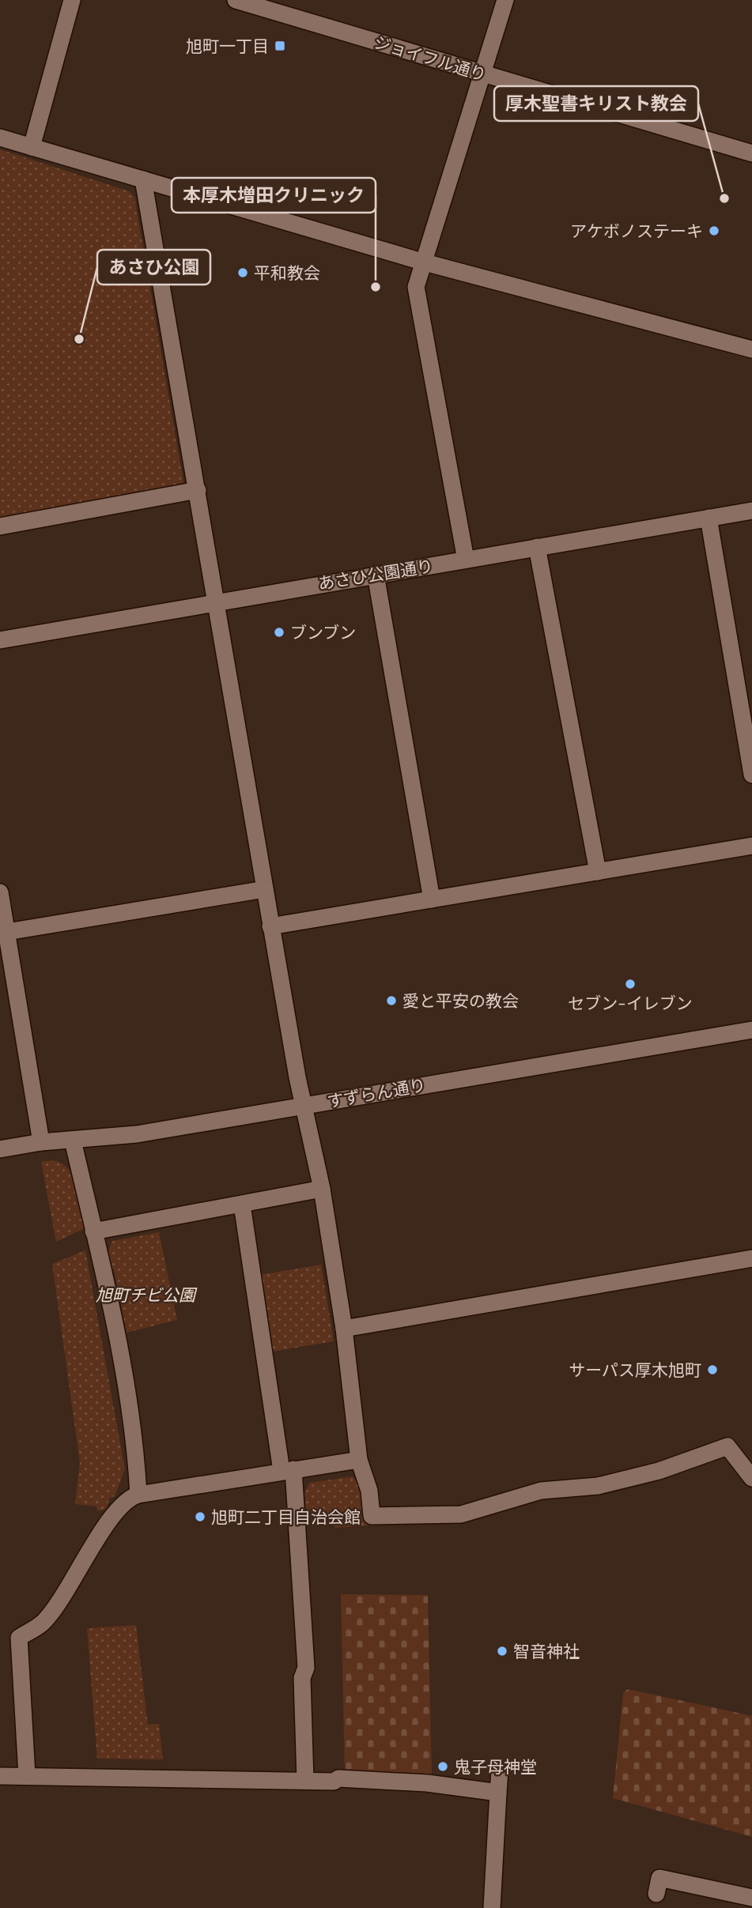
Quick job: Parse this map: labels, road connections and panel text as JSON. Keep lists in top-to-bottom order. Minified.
{"streets":{"street":["ジョイフル通り","あさひ公園通り","すずらん通り"]},"parks":["旭町チビ公園"],"places":{"transit":["旭町一丁目"],"other":["厚木聖書キリスト教会","アケボノステーキ","平和教会","本厚木増田クリニック","あさひ公園","ブンブン","セブン-イレブン","愛と平安の教会","サーパス厚木旭町","旭町二丁目自治会館","智音神社","鬼子母神堂"]}}
